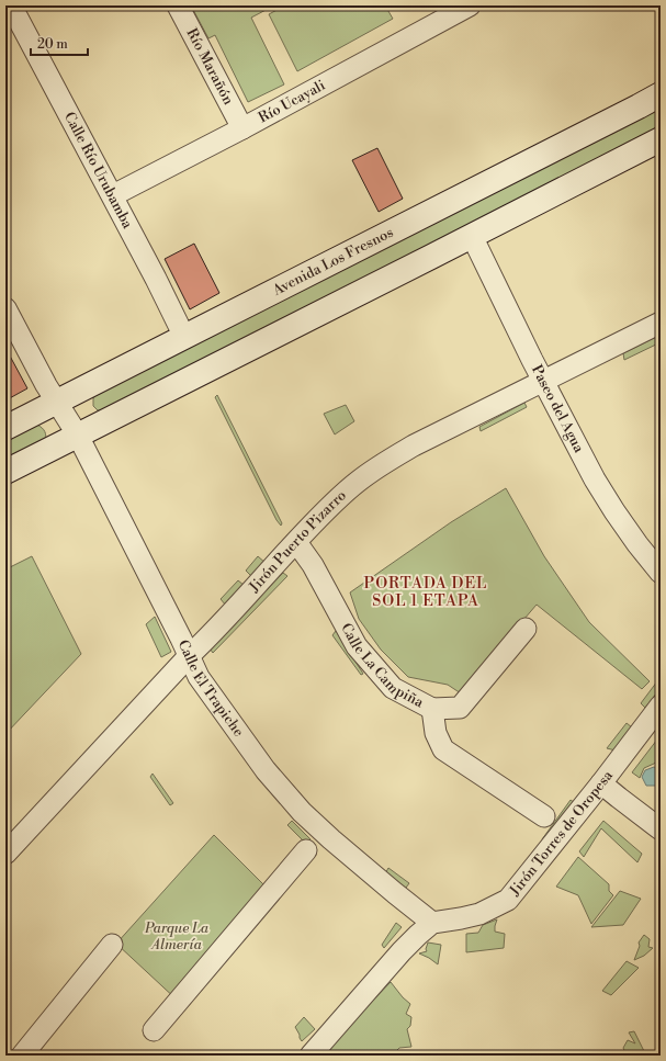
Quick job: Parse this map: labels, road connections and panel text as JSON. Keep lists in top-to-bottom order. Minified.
{"streets":{"main road":["Avenida Los Fresnos"],"street":["Río Marañón","Río Ucayali","Calle Río Urubamba","Paseo del Agua","Jirón Puerto Pizarro","Calle La Campiña","Calle El Trapiche","Jirón Torres de Oropesa"]},"crossings":[["Río Marañón","Río Ucayali"],["Río Ucayali","Calle Río Urubamba"],["Calle Río Urubamba","Avenida Los Fresnos"],["Avenida Los Fresnos","Calle El Trapiche"],["Paseo del Agua","Jirón Puerto Pizarro"],["Jirón Puerto Pizarro","Calle La Campiña"],["Jirón Puerto Pizarro","Calle El Trapiche"],["Calle El Trapiche","Jirón Torres de Oropesa"]],"districts":["PORTADA DEL SOL 1 ETAPA"],"parks":["Parque La Almería"],"scale_bar":"20 m"}
